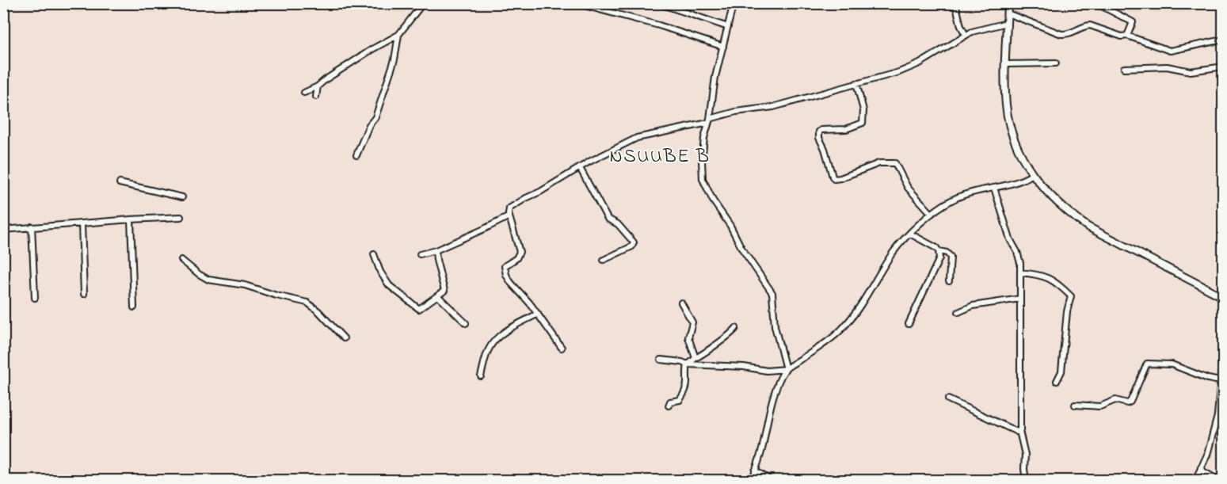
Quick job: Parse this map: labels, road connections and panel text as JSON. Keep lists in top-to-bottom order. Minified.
{"districts":["NSUUBE B"]}
